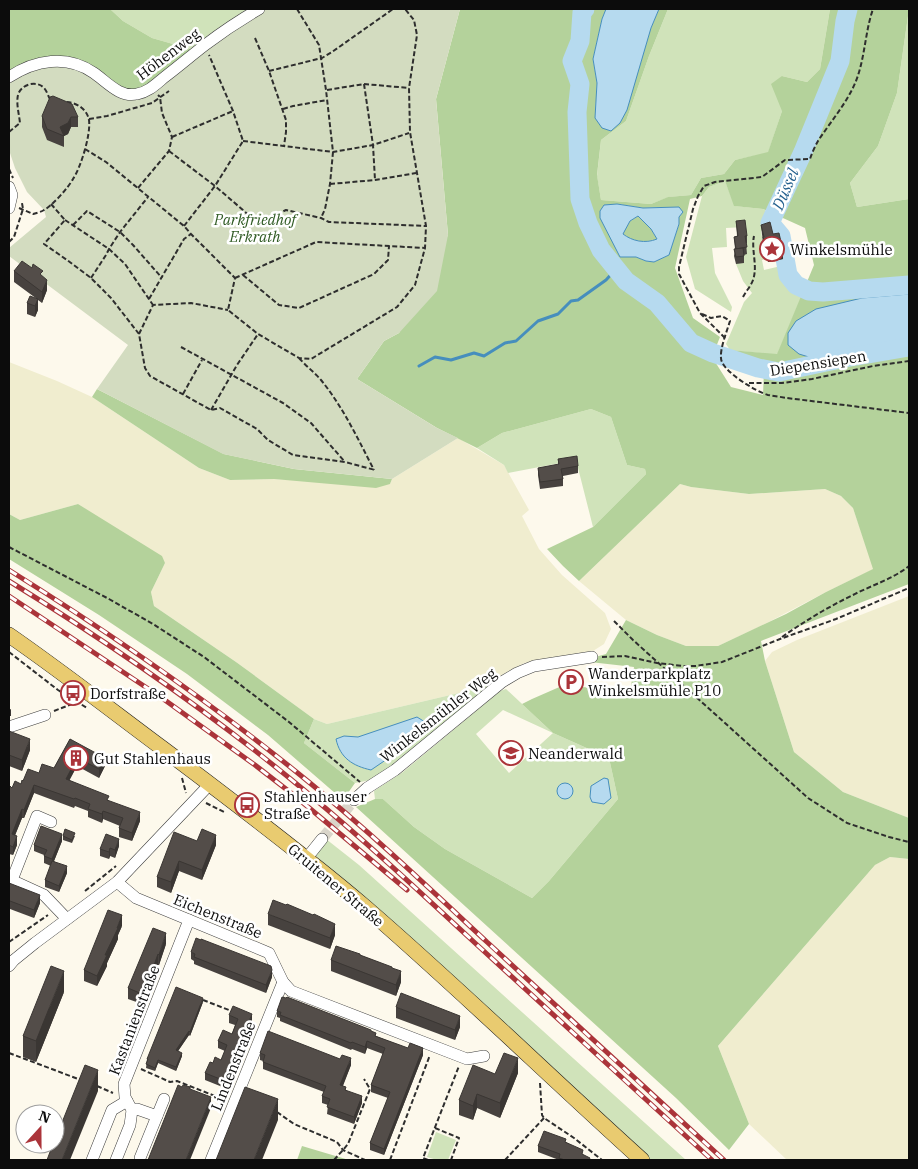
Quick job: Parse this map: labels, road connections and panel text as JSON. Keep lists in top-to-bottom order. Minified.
{"streets":{"main road":["Gruitener Straße"],"street":["Höhenweg","Winkelsmühler Weg","Eichenstraße","Kastanienstraße","Lindenstraße"],"path":["Diepensiepen"]},"crossings":[["Eichenstraße","Kastanienstraße"],["Eichenstraße","Lindenstraße"]],"water":["Düssel"],"parks":["Parkfriedhof Erkrath"],"places":{"place":["Winkelsmühle"],"parking":["Wanderparkplatz Winkelsmühle P10"],"bus stop":["Dorfstraße","Stahlenhauser Straße"],"school or university":["Neanderwald"],"building":["Gut Stahlenhaus"]},"north":"top"}
